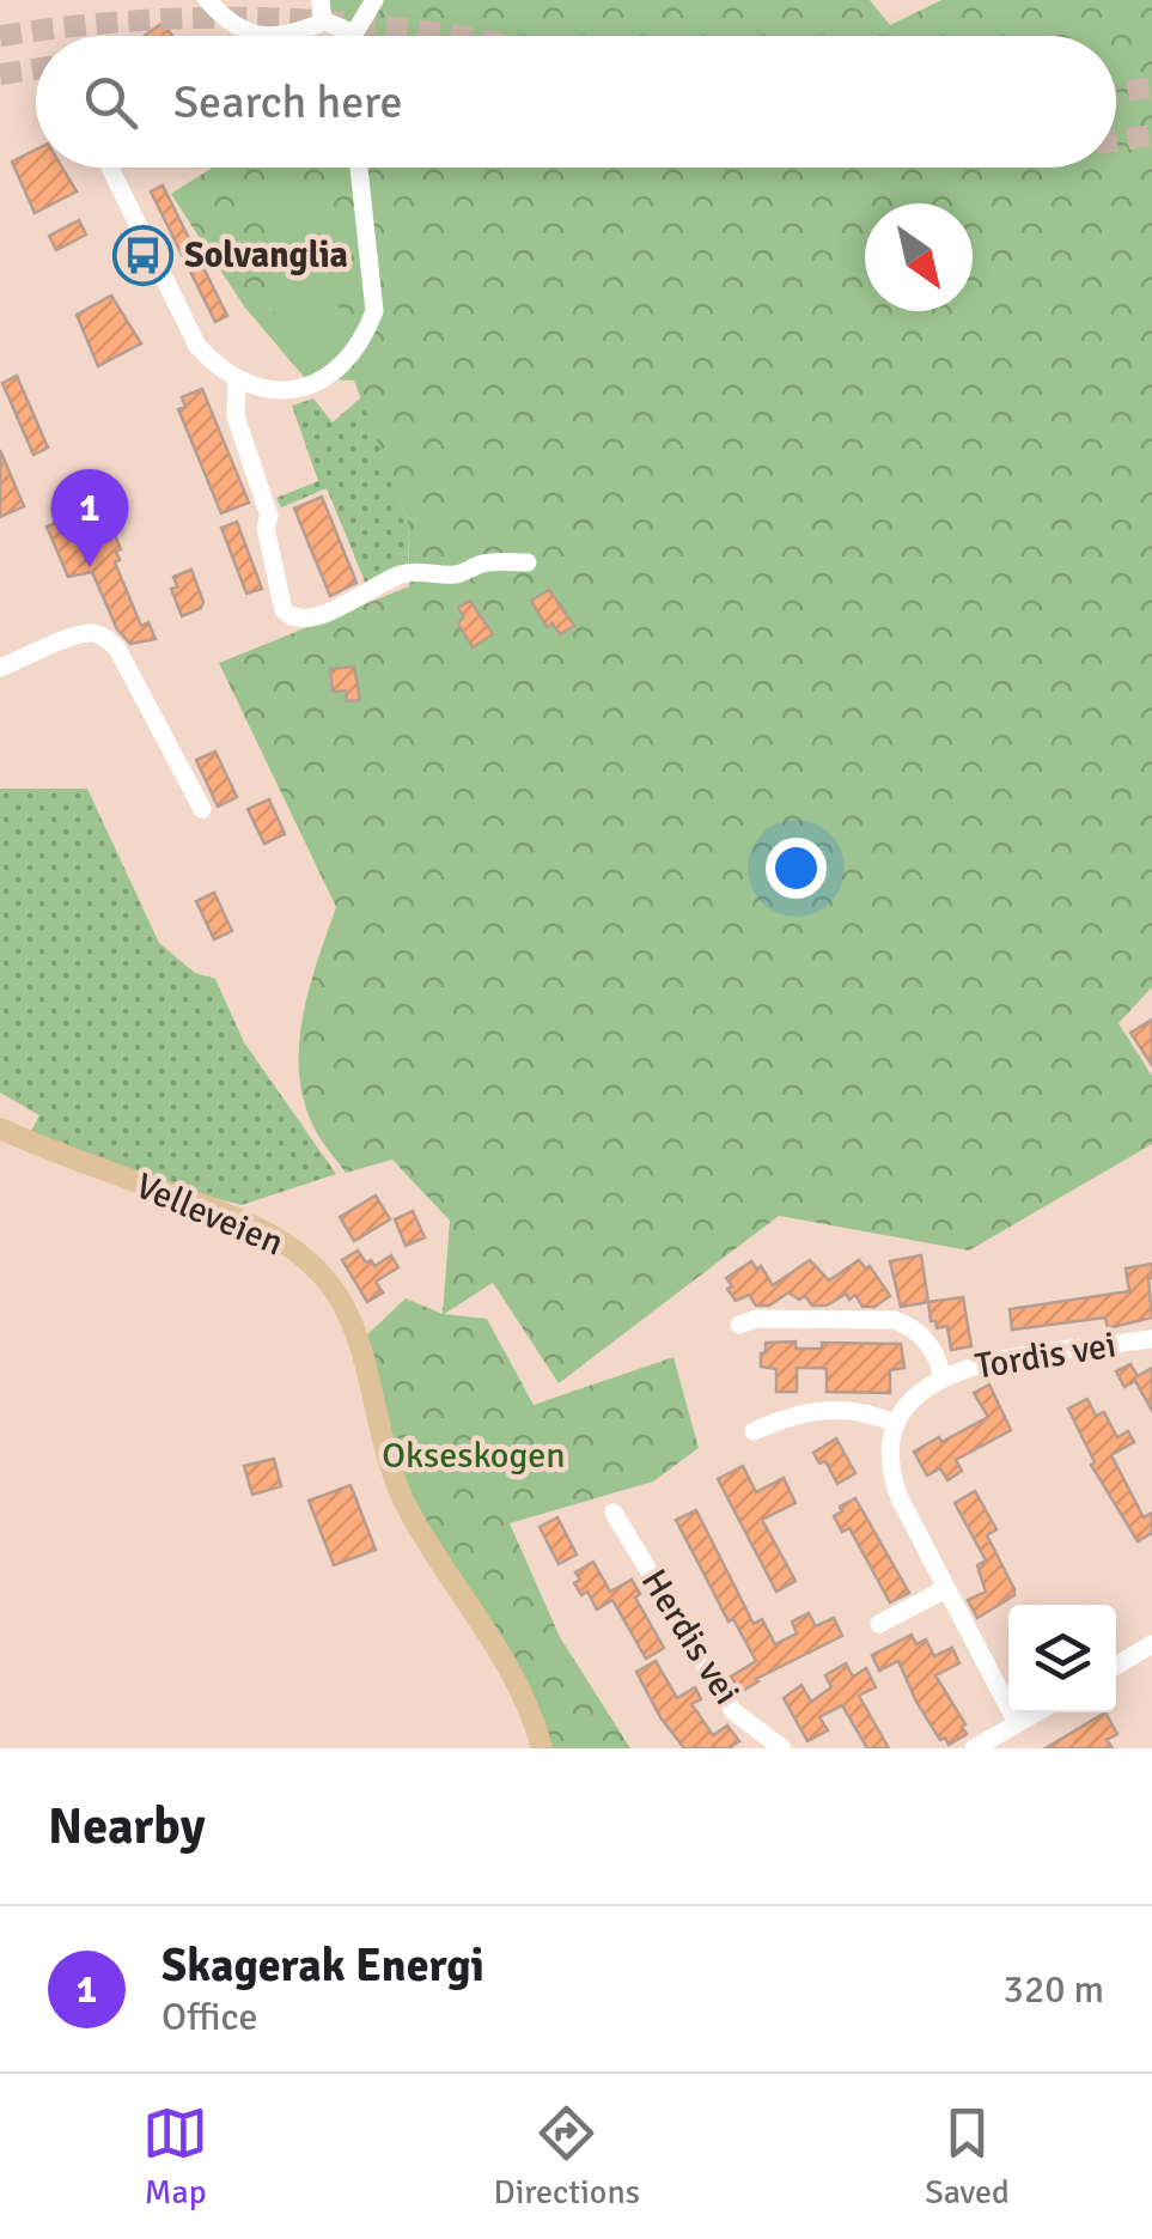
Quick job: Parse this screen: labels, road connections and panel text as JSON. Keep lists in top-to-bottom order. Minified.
{"streets":{"main road":["Velleveien"],"street":["Tordis vei","Herdis vei"]},"parks":["Okseskogen"],"places":{"bus stop":["Solvanglia"]},"north":"bottom right","page":{"search":"Search here","pins":"1","heading":"Nearby","list":[{"mark":"1","name":"Skagerak Energi","note":"Office","value":"320 m"}],"nav":["Map","Directions","Saved"]}}
